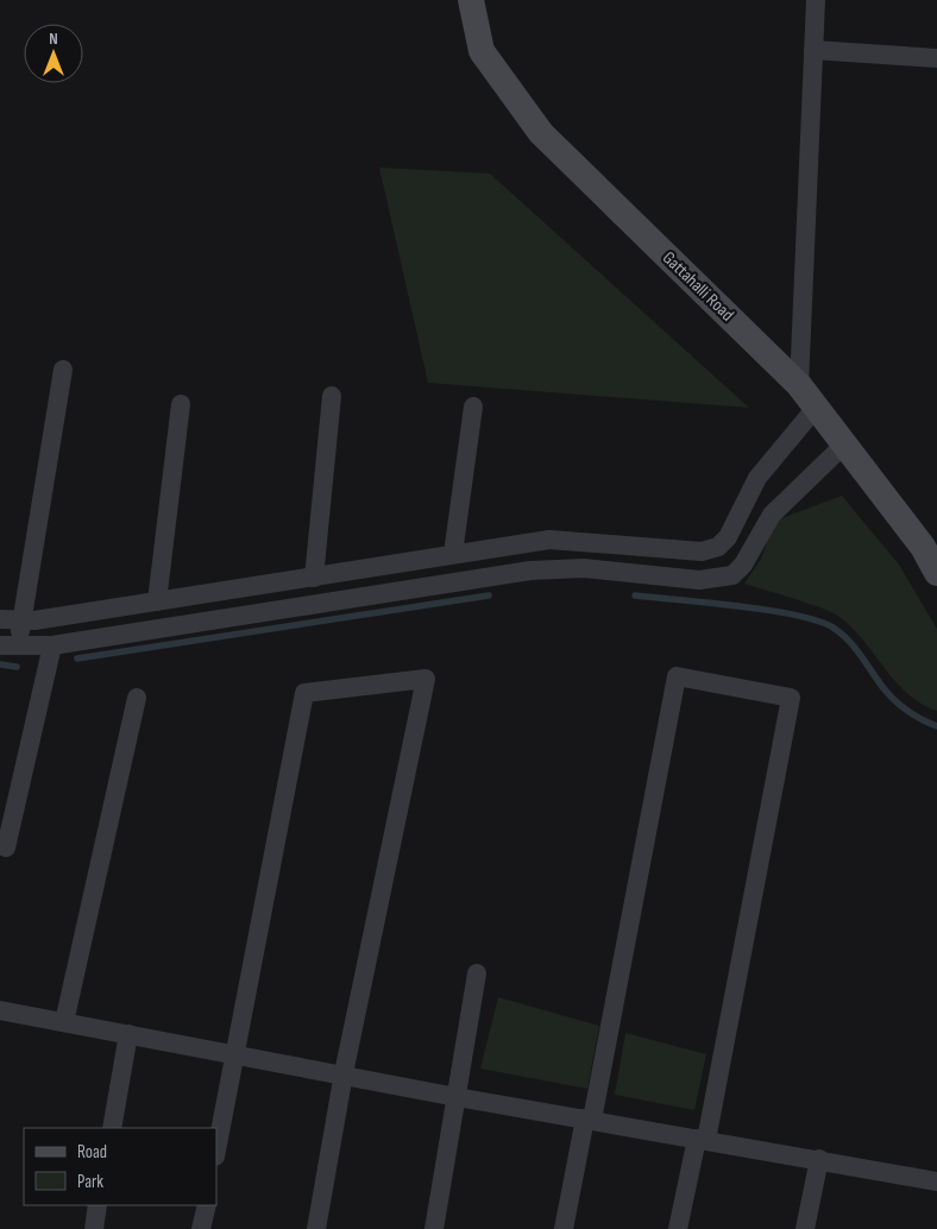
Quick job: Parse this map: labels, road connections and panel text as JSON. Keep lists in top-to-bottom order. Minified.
{"streets":{"main road":["Gattahalli Road"]},"legend":["Road","Park"],"north":"top"}
